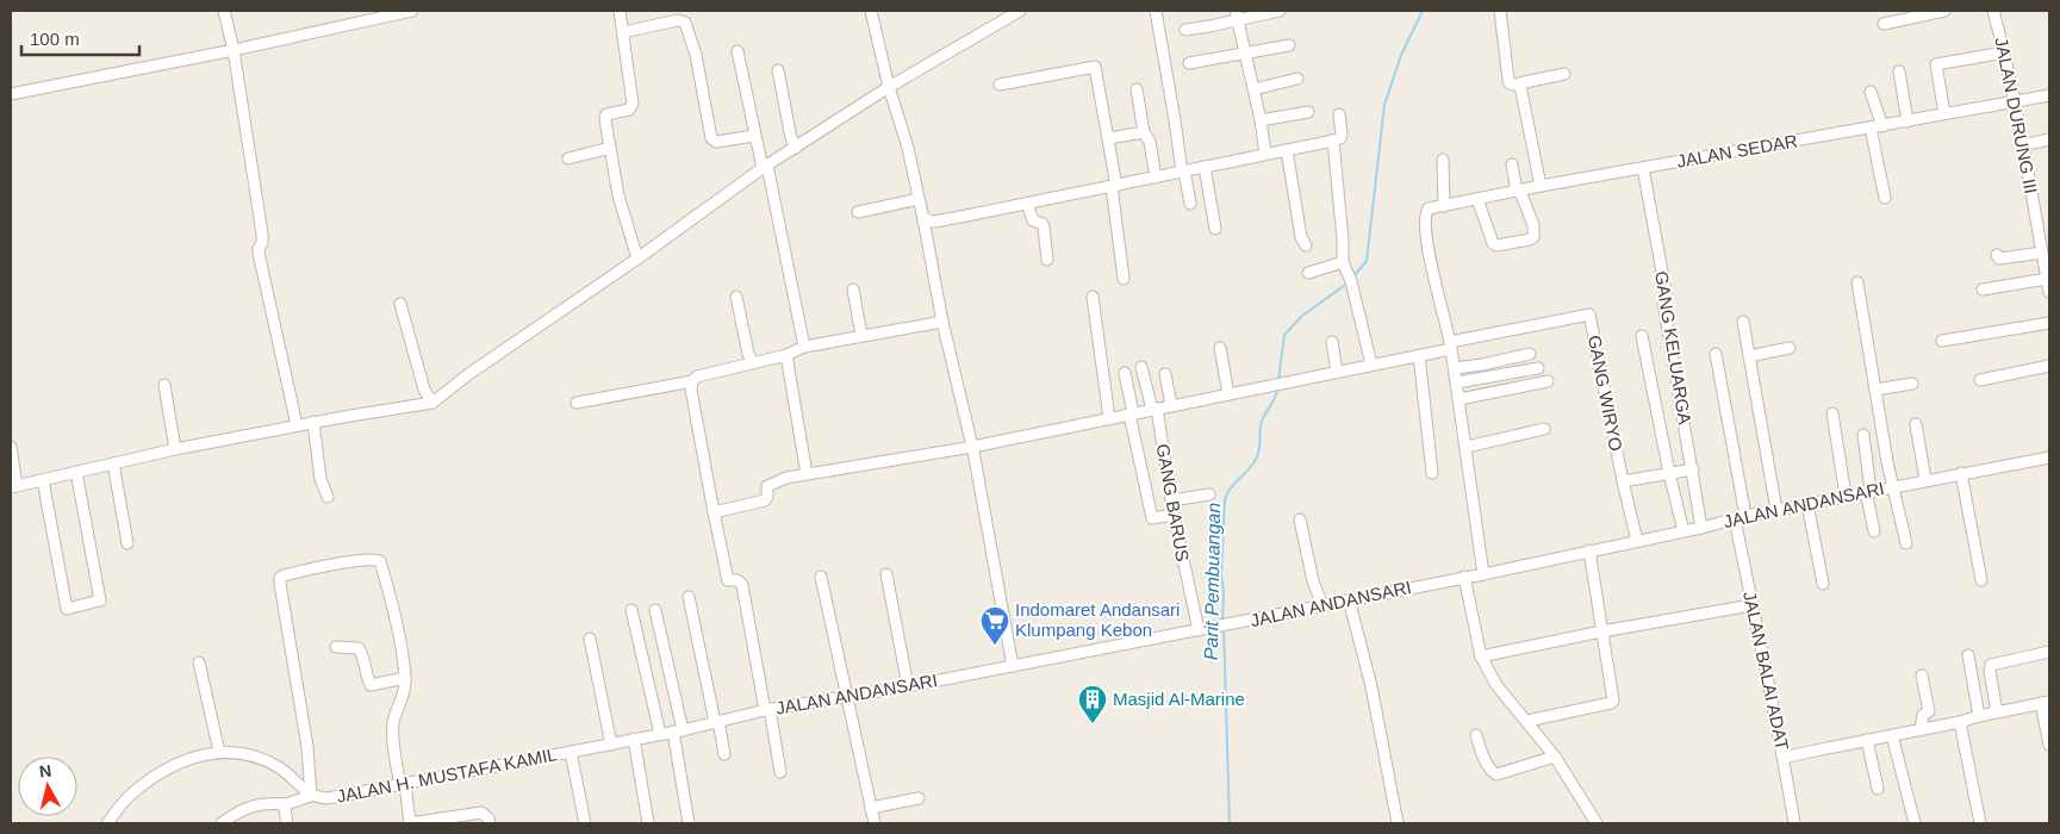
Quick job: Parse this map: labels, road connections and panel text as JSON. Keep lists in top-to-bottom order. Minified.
{"streets":{"street":["JALAN DURUNG III","JALAN SEDAR","GANG KELUARGA","GANG WIRYO","GANG BARUS","JALAN ANDANSARI","JALAN BALAI ADAT","JALAN H. MUSTAFA KAMIL"]},"crossings":[["JALAN DURUNG III","JALAN SEDAR"],["JALAN SEDAR","GANG KELUARGA"],["JALAN SEDAR","GANG WIRYO"],["GANG KELUARGA","JALAN ANDANSARI"],["GANG WIRYO","JALAN ANDANSARI"],["GANG BARUS","JALAN ANDANSARI"],["JALAN ANDANSARI","JALAN BALAI ADAT"],["JALAN ANDANSARI","JALAN H. MUSTAFA KAMIL"]],"water":["Parit Pembuangan"],"places":{"supermarket":["Indomaret Andansari Klumpang Kebon"],"building":["Masjid Al-Marine"]},"scale_bar":"100 m","north":"top"}
